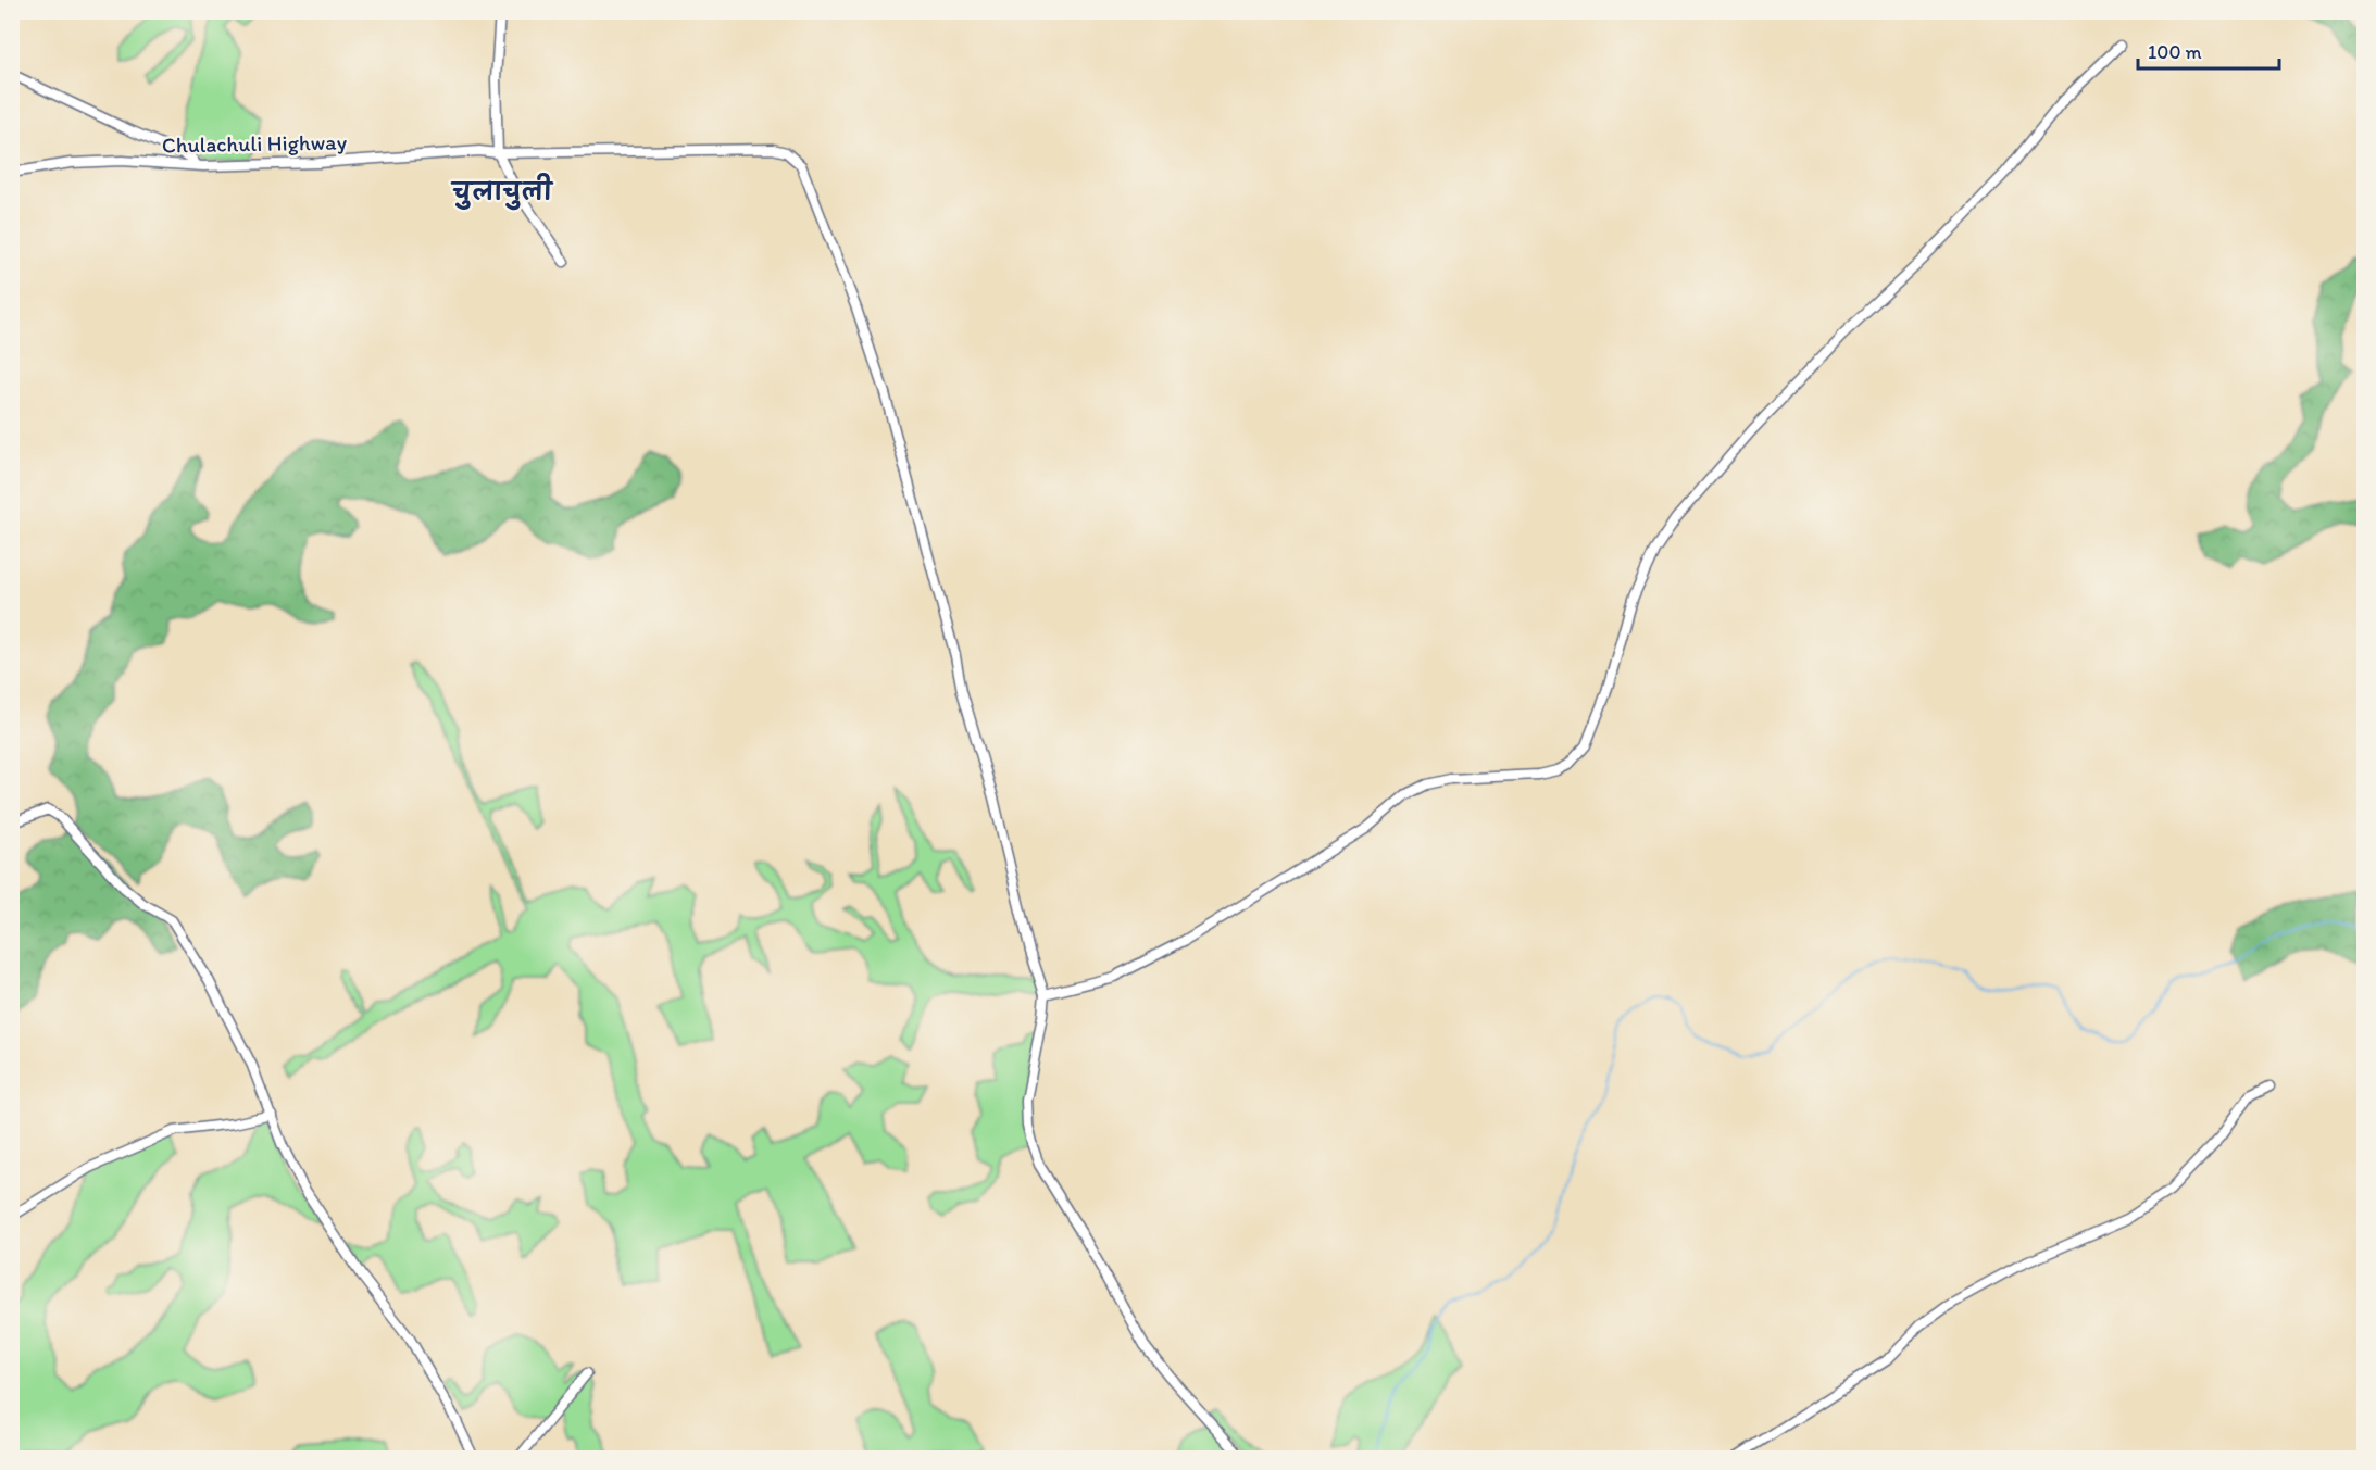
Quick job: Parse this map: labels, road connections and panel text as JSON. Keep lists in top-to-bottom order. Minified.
{"streets":{"street":["Chulachuli Highway"]},"districts":["चुलाचुली"],"scale_bar":"100 m"}
